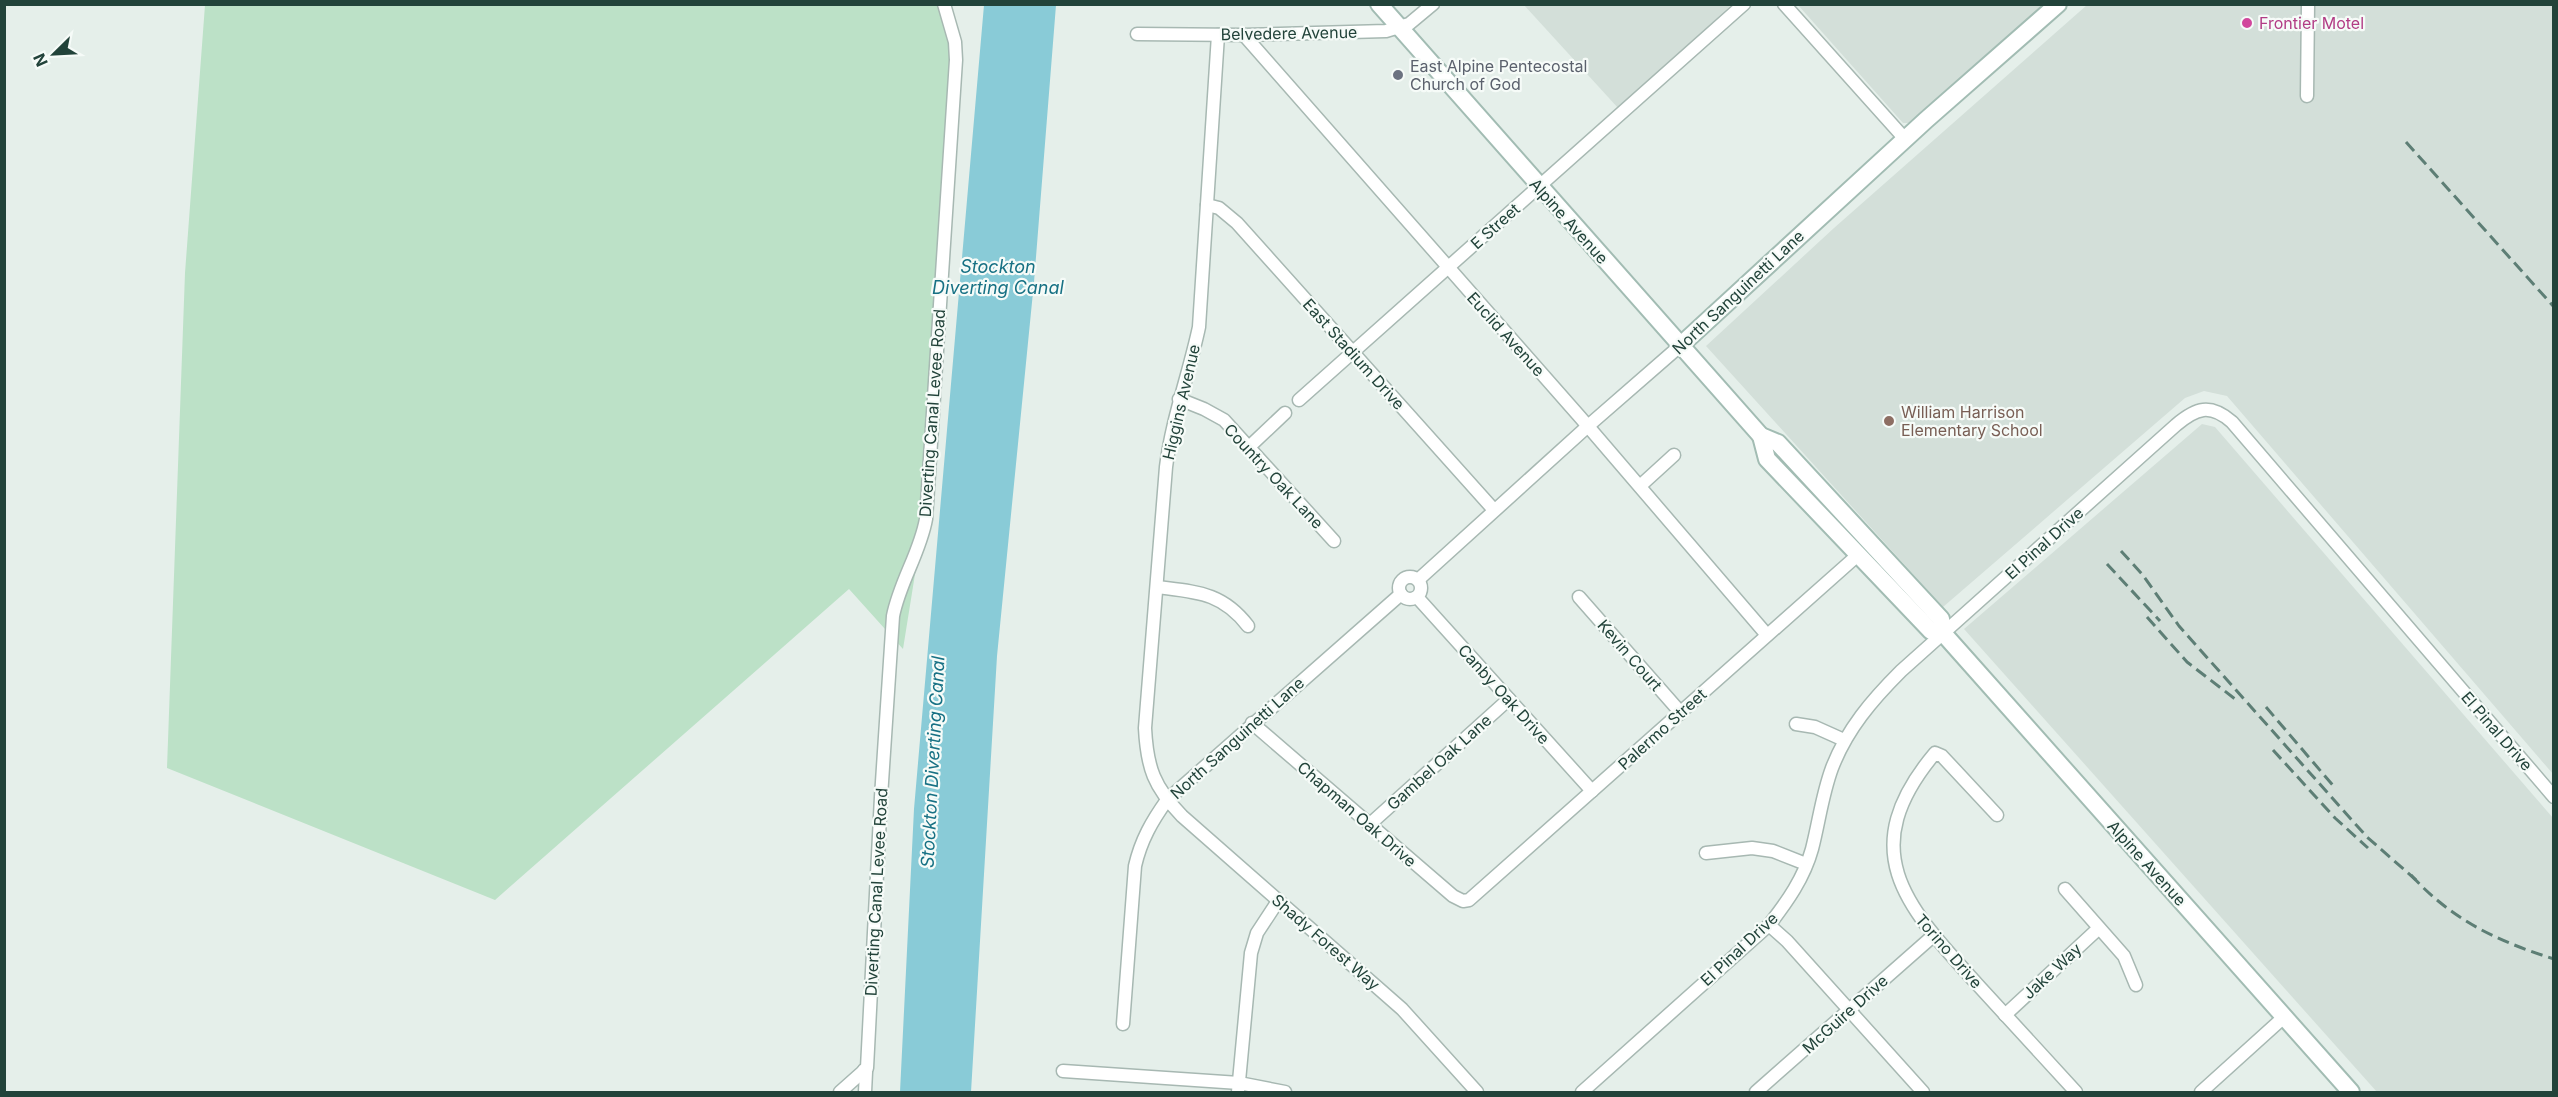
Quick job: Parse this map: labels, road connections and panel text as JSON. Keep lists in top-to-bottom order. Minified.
{"streets":{"street":["Belvedere Avenue","Alpine Avenue","E Street","North Sanguinetti Lane","Euclid Avenue","East Stadium Drive","Higgins Avenue","Diverting Canal Levee Road","Country Oak Lane","El Pinal Drive","Kevin Court","Canby Oak Drive","Palermo Street","Gambel Oak Lane","Chapman Oak Drive","Shady Forest Way","Torino Drive","Jake Way","McGuire Drive"]},"crossings":[["Belvedere Avenue","Alpine Avenue"],["Belvedere Avenue","Euclid Avenue"],["Belvedere Avenue","Higgins Avenue"],["Alpine Avenue","E Street"],["Alpine Avenue","North Sanguinetti Lane"],["Alpine Avenue","El Pinal Drive"],["Alpine Avenue","Palermo Street"],["E Street","Euclid Avenue"],["E Street","East Stadium Drive"],["North Sanguinetti Lane","Euclid Avenue"],["North Sanguinetti Lane","East Stadium Drive"],["North Sanguinetti Lane","Higgins Avenue"],["North Sanguinetti Lane","Canby Oak Drive"],["North Sanguinetti Lane","Chapman Oak Drive"],["North Sanguinetti Lane","Shady Forest Way"],["Euclid Avenue","Palermo Street"],["East Stadium Drive","Higgins Avenue"],["Higgins Avenue","Country Oak Lane"],["Higgins Avenue","Shady Forest Way"],["Kevin Court","Palermo Street"],["Canby Oak Drive","Palermo Street"],["Canby Oak Drive","Gambel Oak Lane"],["Palermo Street","Chapman Oak Drive"],["Gambel Oak Lane","Chapman Oak Drive"],["Torino Drive","Jake Way"],["Torino Drive","McGuire Drive"]],"water":["Stockton Diverting Canal"],"places":["Frontier Motel","East Alpine Pentecostal Church of God","William Harrison Elementary School"],"north":"bottom left"}
